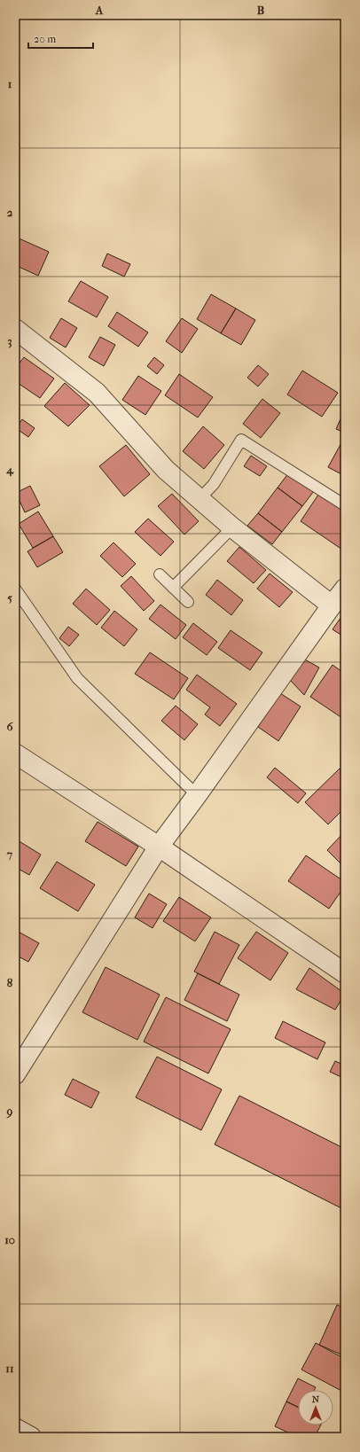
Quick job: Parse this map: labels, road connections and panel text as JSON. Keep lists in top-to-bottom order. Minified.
{"scale_bar":"20 m","north":"top","grid":{"columns":["A","B"],"rows":["1","2","3","4","5","6","7","8","9","10","11"]}}
